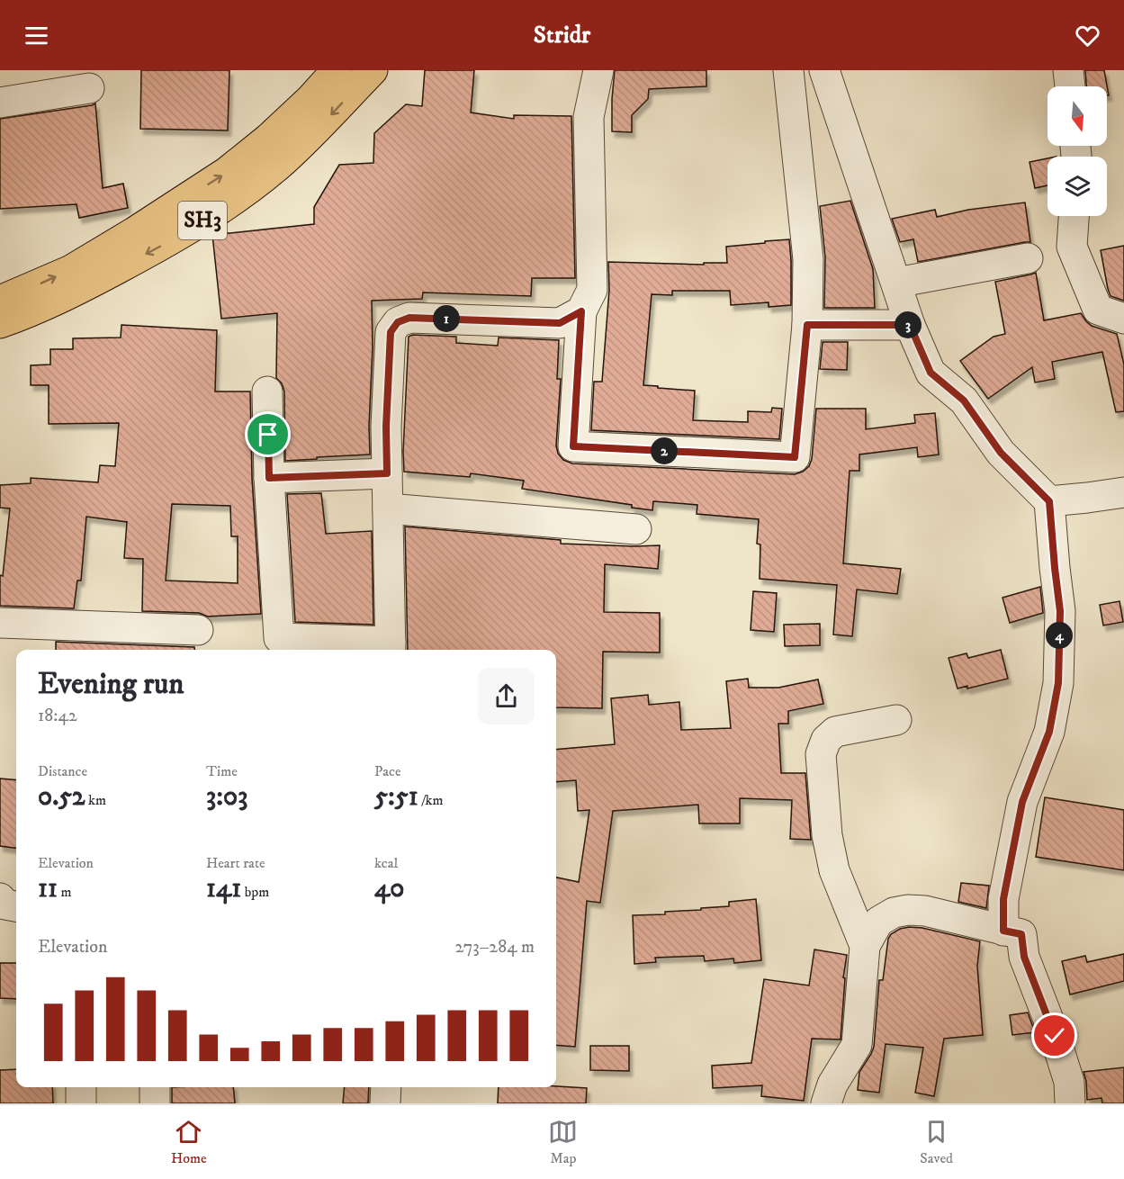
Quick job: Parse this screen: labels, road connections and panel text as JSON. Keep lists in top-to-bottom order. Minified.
{"streets":{"main road":["SH3"]},"north":"bottom","page":{"header":"Stridr","pins":["1","3","2","4"],"heading":["Evening run","18:42"],"stats":[["Distance","0.52 km"],["Time","3:03"],["Pace","5:51 /km"],["Elevation","11 m"],["Heart rate","141 bpm"],["kcal","40"]],"chart":["Elevation","273–284 m"],"tabs":["Home","Map","Saved"]}}
